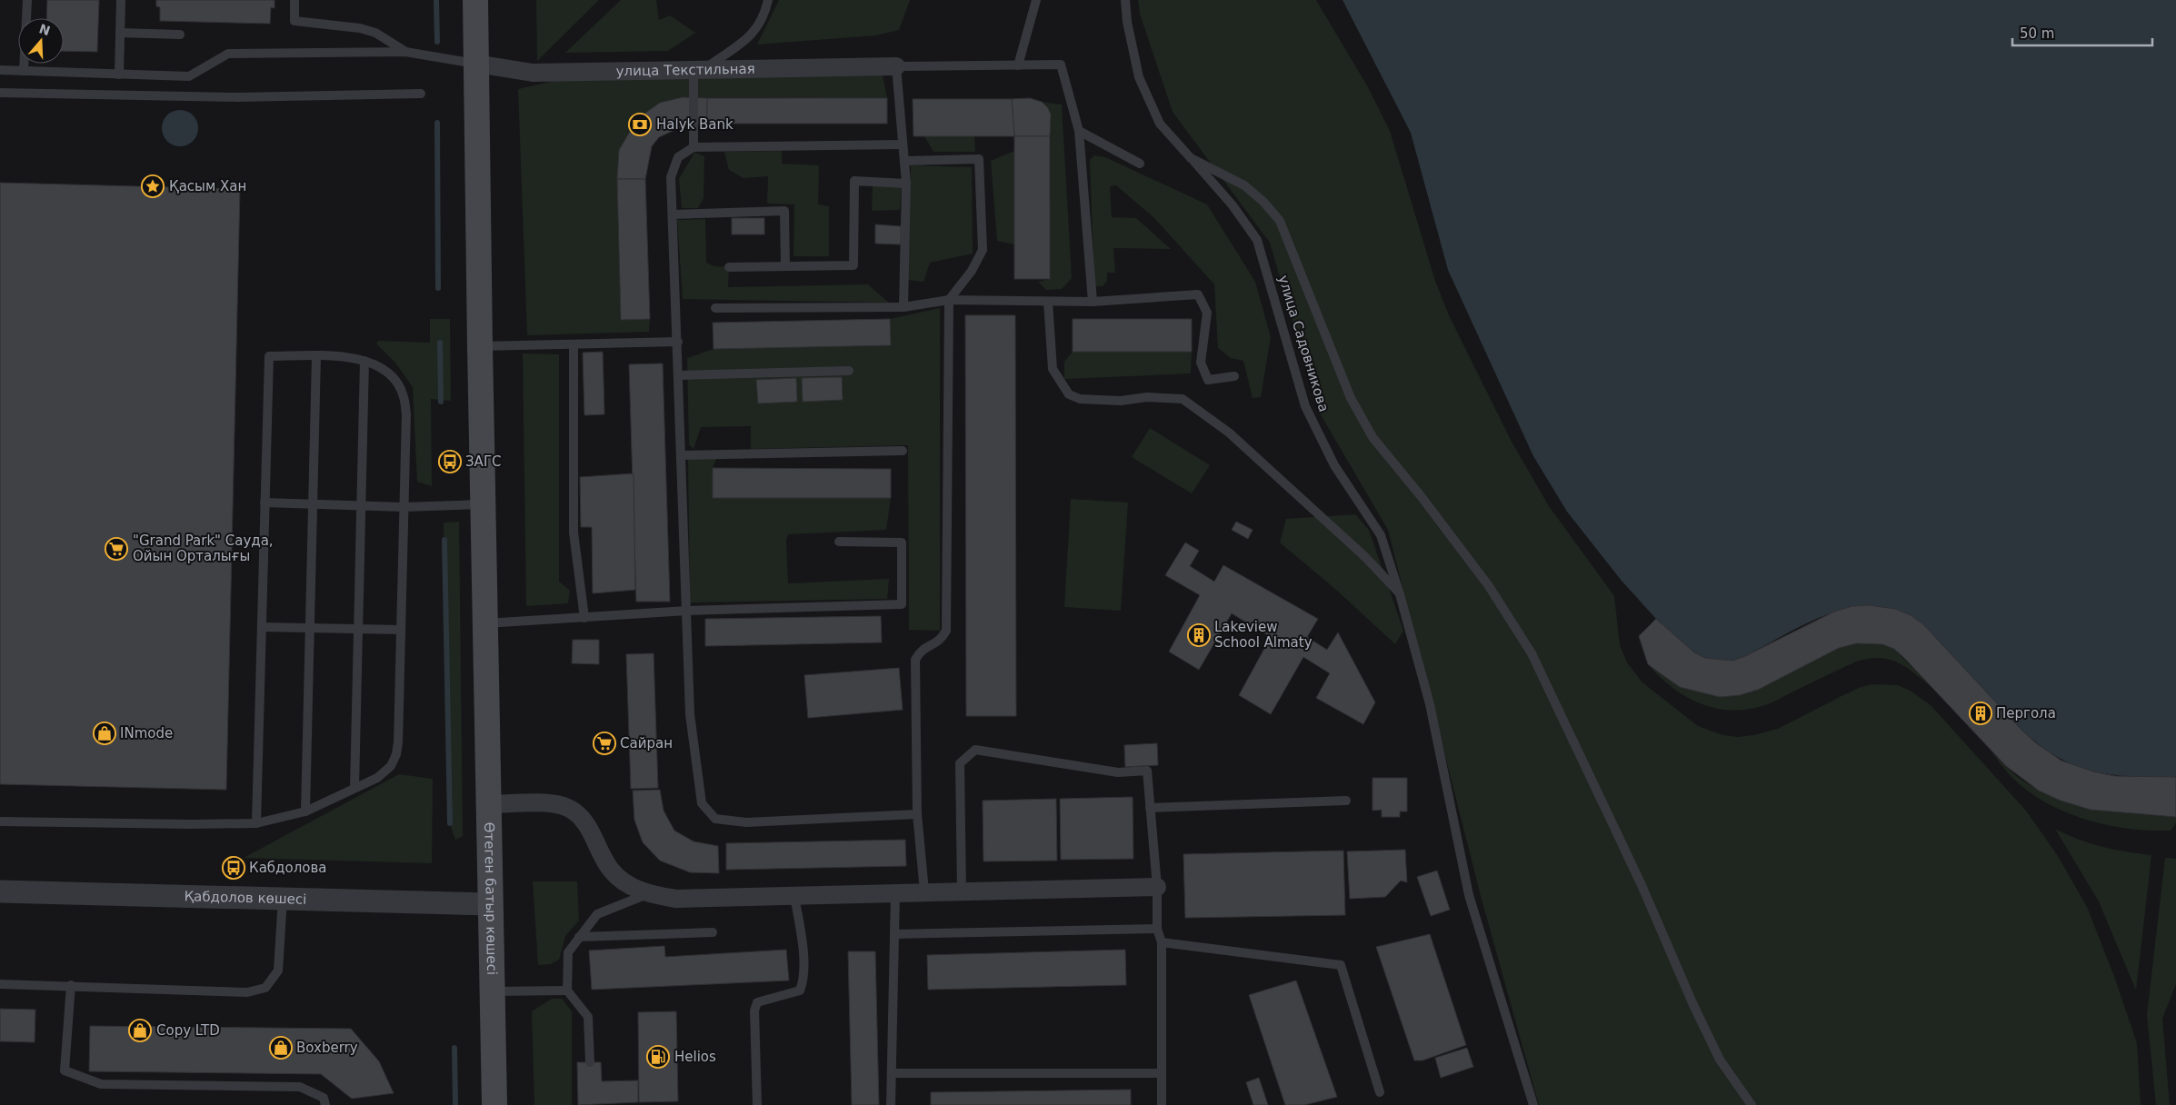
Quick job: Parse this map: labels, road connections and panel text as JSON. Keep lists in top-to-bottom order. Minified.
{"streets":{"main road":["Өтеген батыр көшесі"],"street":["улица Текстильная","Қабдолов көшесі"],"lane":["улица Садовникова"]},"crossings":[["Қабдолов көшесі","Өтеген батыр көшесі"]],"places":{"bank":["Halyk Bank"],"place":["Қасым Хан"],"bus stop":["ЗАГС","Кабдолова"],"supermarket":["\"Grand Park\" Сауда, Ойын Орталығы","Сайран"],"building":["Lakeview School Almaty","Пергола"],"shop":["INmode","Copy LTD","Boxberry"],"fuel station":["Helios"]},"scale_bar":"50 m","north":"top"}
